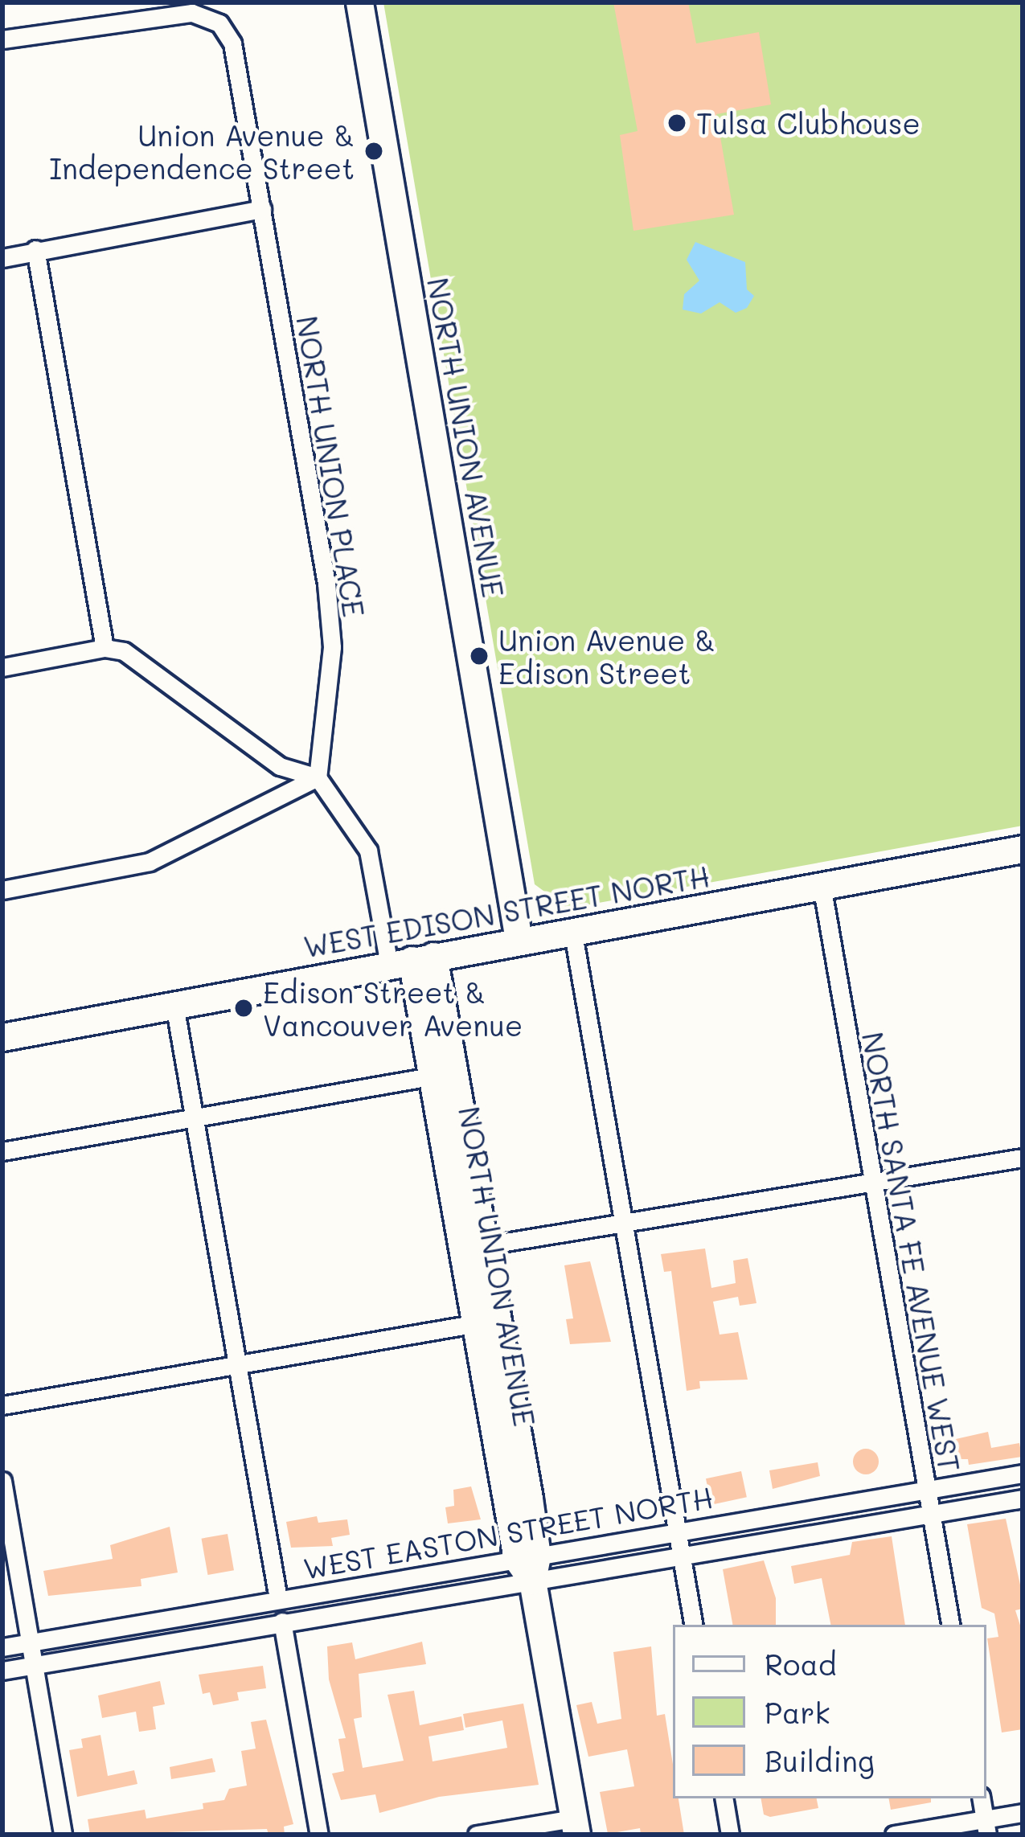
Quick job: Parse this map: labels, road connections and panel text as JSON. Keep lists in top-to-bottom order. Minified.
{"streets":{"street":["NORTH UNION AVENUE","NORTH UNION PLACE","WEST EDISON STREET NORTH","NORTH SANTA FE AVENUE WEST","WEST EASTON STREET NORTH"]},"crossings":[["NORTH UNION AVENUE","WEST EDISON STREET NORTH"],["NORTH UNION AVENUE","WEST EASTON STREET NORTH"],["WEST EDISON STREET NORTH","NORTH SANTA FE AVENUE WEST"],["NORTH SANTA FE AVENUE WEST","WEST EASTON STREET NORTH"]],"places":["Tulsa Clubhouse","Union Avenue & Independence Street","Union Avenue & Edison Street","Edison Street & Vancouver Avenue"],"legend":["Road","Park","Building"]}
